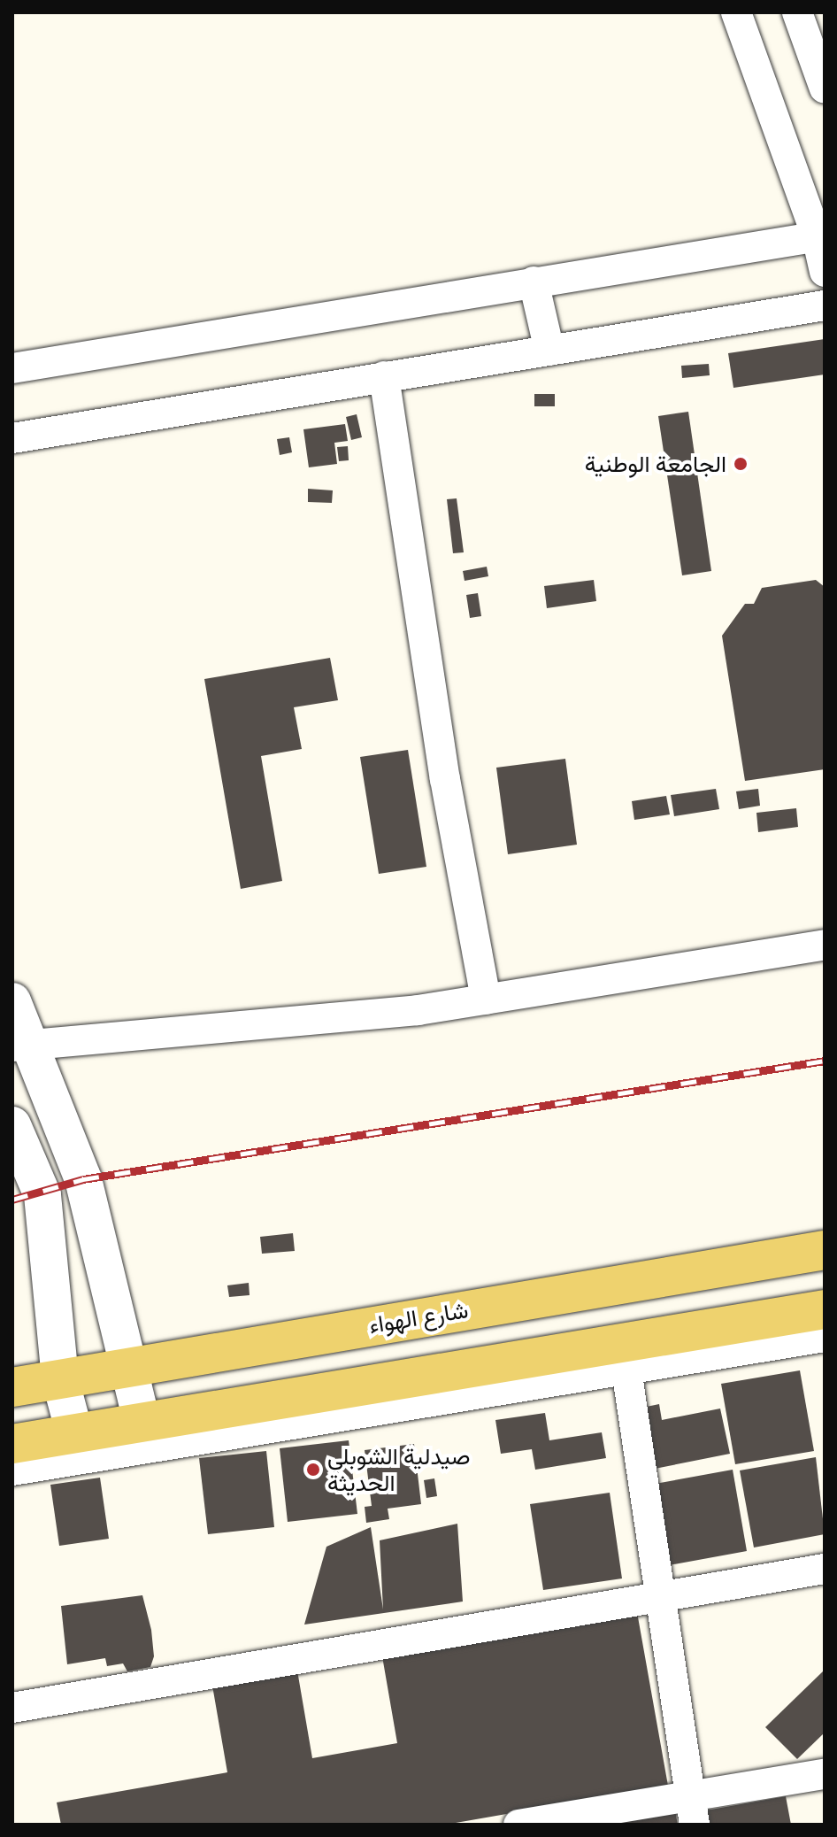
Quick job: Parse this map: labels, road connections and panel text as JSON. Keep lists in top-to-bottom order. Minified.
{"streets":{"main road":["شارع الهواء"]},"places":["الجامعة الوطنية","صيدلية الشوبلي الحديثة"]}
